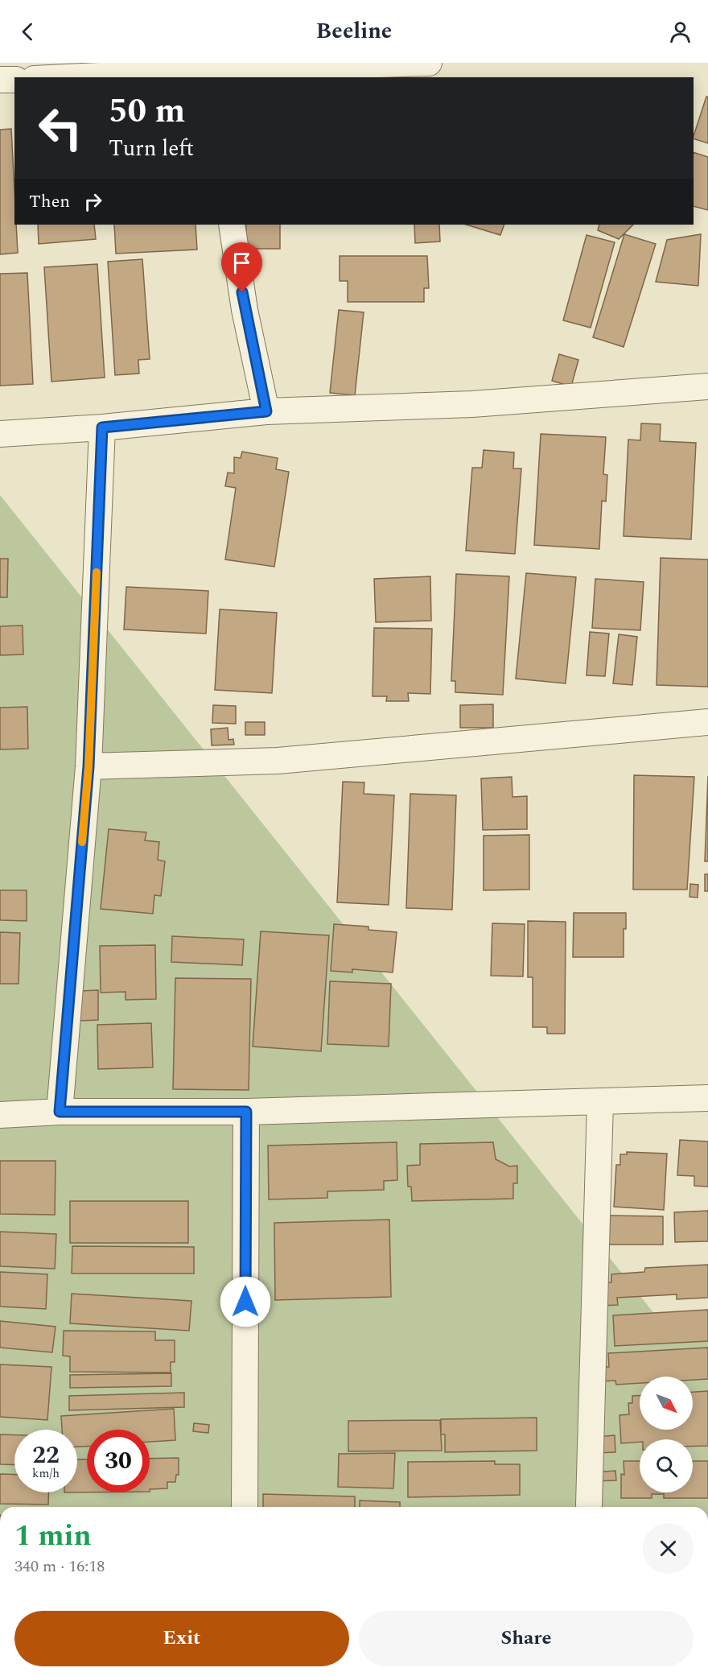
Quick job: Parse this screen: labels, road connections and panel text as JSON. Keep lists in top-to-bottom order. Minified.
{"north":"bottom right","page":{"header":"Beeline","turn":["50 m","Turn left"],"then":"Then","speed":"22 km/h","limit":"30","heading":["1 min","340 m · 16:18"],"buttons":["Exit","Share"]}}
